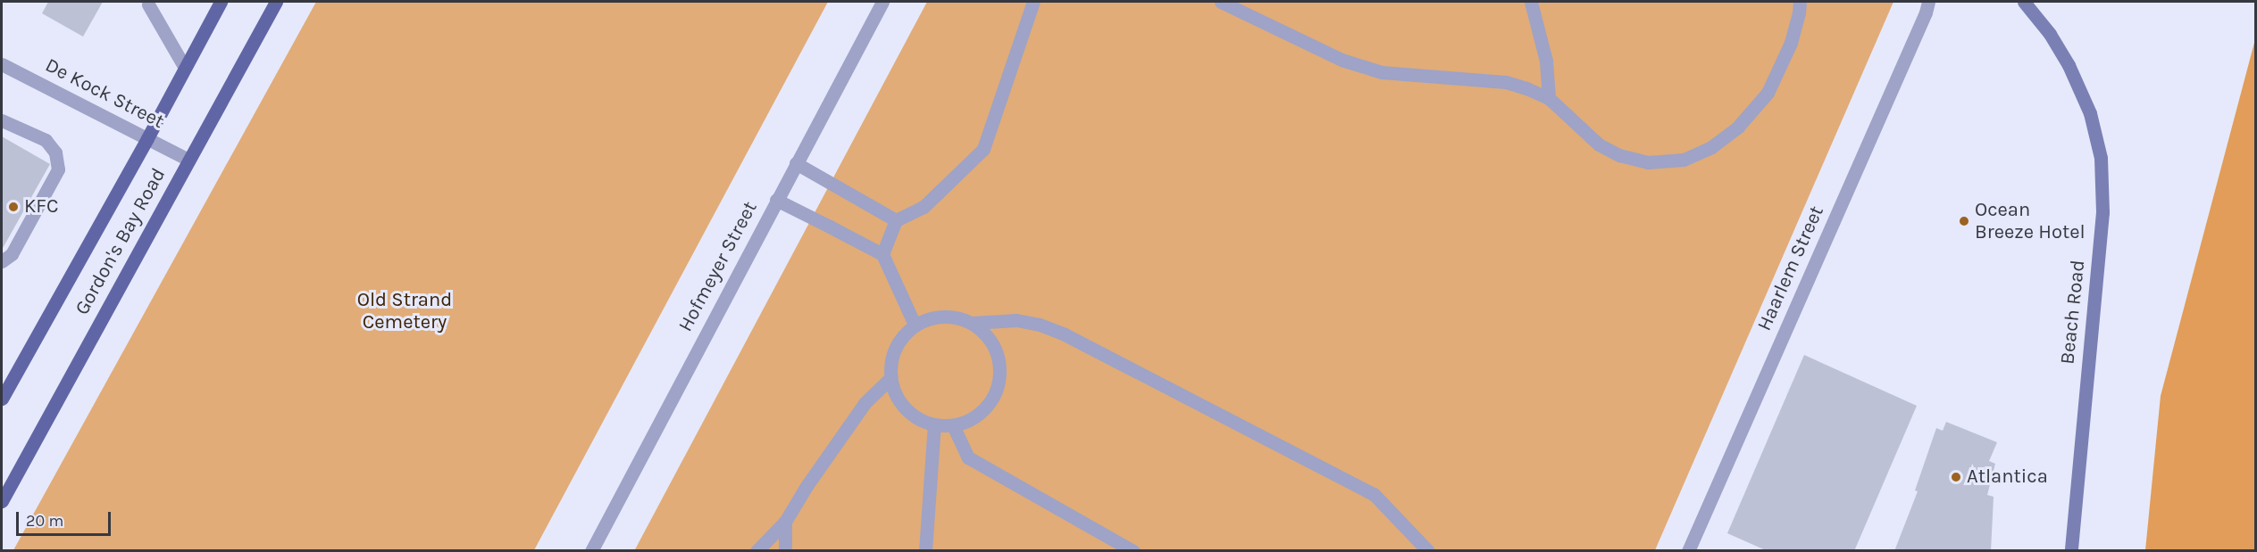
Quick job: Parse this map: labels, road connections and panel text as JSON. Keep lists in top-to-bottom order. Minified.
{"streets":{"main road":["Gordon's Bay Road"],"street":["De Kock Street","Hofmeyer Street","Haarlem Street","Beach Road"]},"crossings":[["De Kock Street","Gordon's Bay Road"]],"parks":["Old Strand Cemetery"],"places":["KFC","Ocean Breeze Hotel","Atlantica"],"scale_bar":"20 m"}
